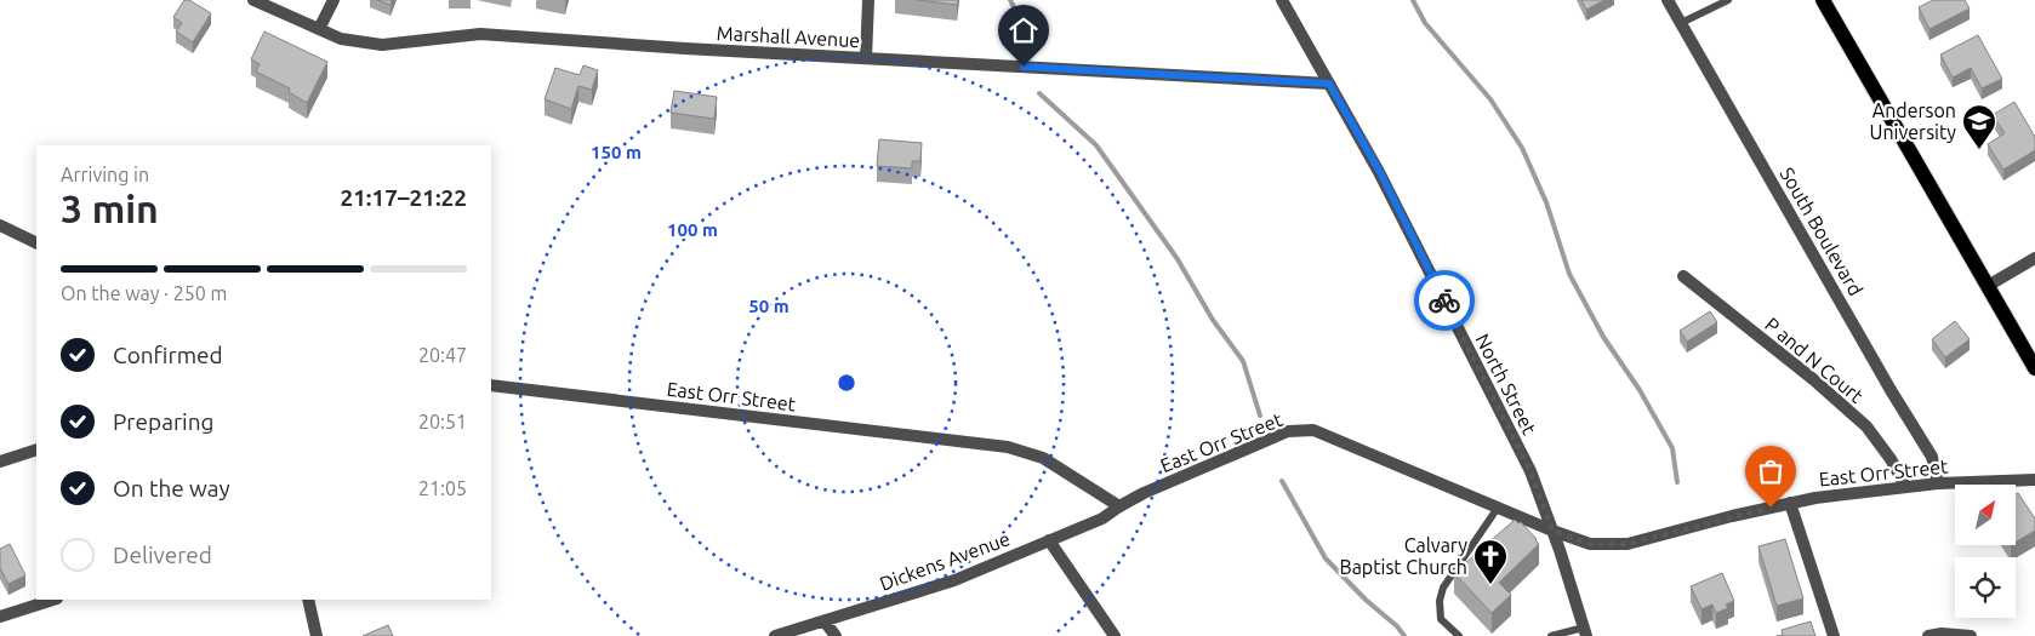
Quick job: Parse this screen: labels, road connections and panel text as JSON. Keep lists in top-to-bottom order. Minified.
{"streets":{"street":["Marshall Avenue","South Boulevard","P and N Court","North Street","East Orr Street","Dickens Avenue"]},"crossings":[["Marshall Avenue","North Street"],["South Boulevard","East Orr Street"],["P and N Court","East Orr Street"],["North Street","East Orr Street"],["East Orr Street","Dickens Avenue"]],"places":{"school or university":["Anderson University"],"church":["Calvary Baptist Church"]},"north":"top right","page":{"heading":["3 min","Arriving in","21:17–21:22"],"bar":"On the way · 250 m","list":[["Confirmed","20:47"],["Preparing","20:51"],["On the way","21:05"],"Delivered"]},"rings":["150 m","100 m","50 m"]}
